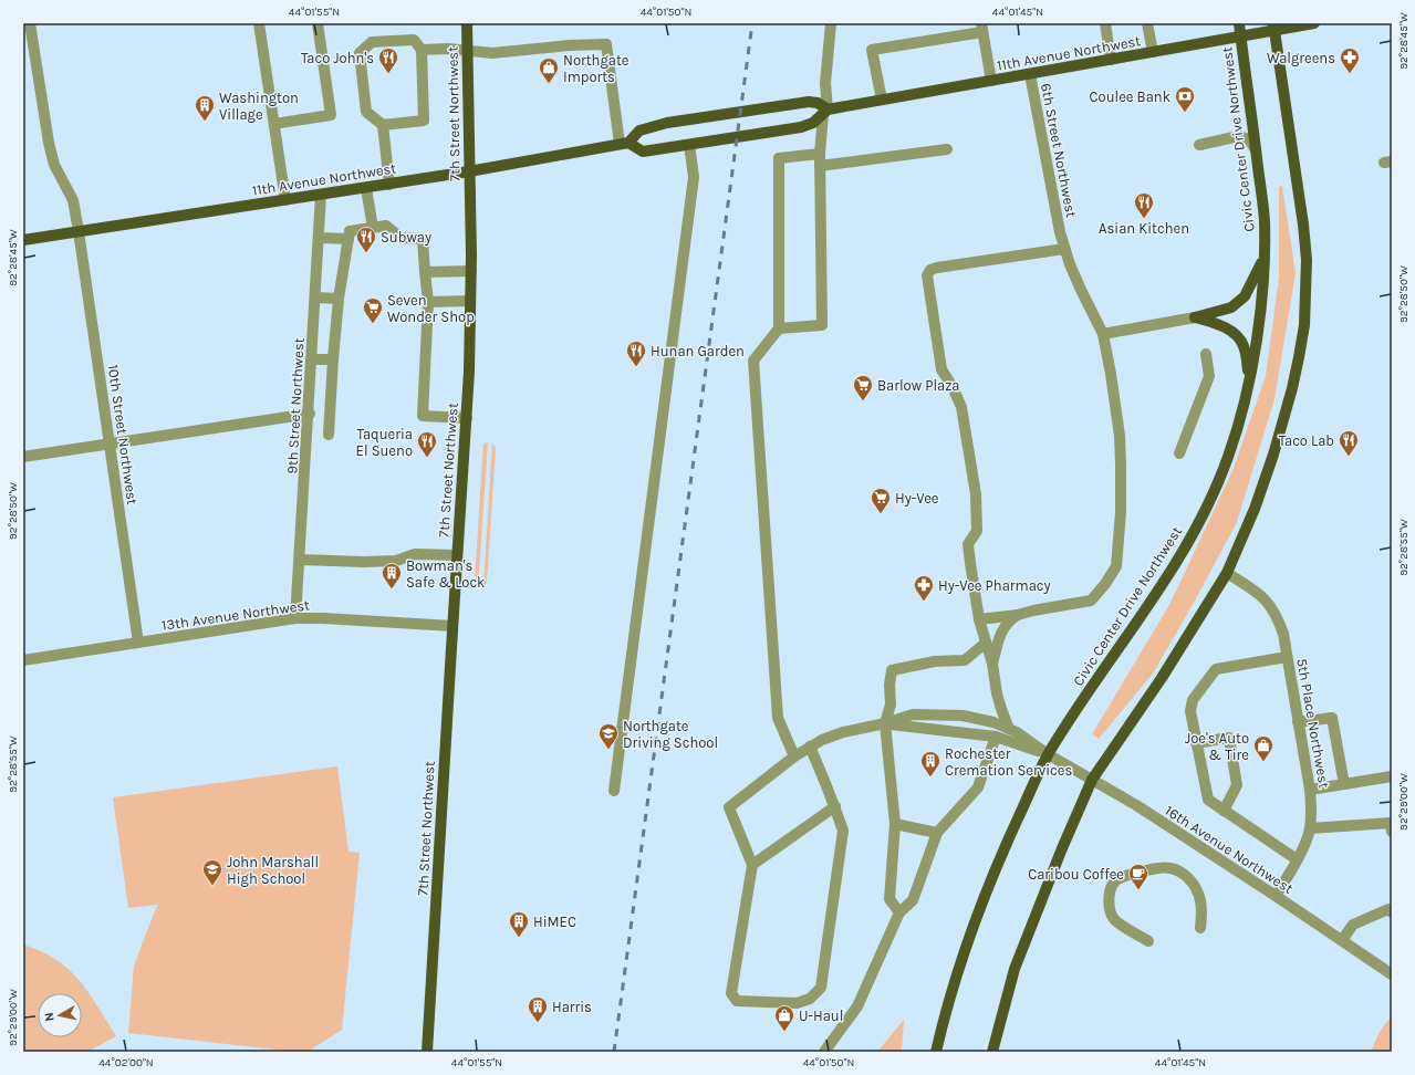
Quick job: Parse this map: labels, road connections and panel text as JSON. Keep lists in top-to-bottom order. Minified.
{"streets":{"main road":["11th Avenue Northwest","7th Street Northwest","Civic Center Drive Northwest"],"street":["6th Street Northwest","9th Street Northwest","10th Street Northwest","13th Avenue Northwest","5th Place Northwest","16th Avenue Northwest"]},"crossings":[["11th Avenue Northwest","7th Street Northwest"],["11th Avenue Northwest","Civic Center Drive Northwest"],["11th Avenue Northwest","6th Street Northwest"],["11th Avenue Northwest","9th Street Northwest"],["11th Avenue Northwest","10th Street Northwest"],["7th Street Northwest","13th Avenue Northwest"],["Civic Center Drive Northwest","16th Avenue Northwest"],["9th Street Northwest","13th Avenue Northwest"],["10th Street Northwest","13th Avenue Northwest"],["5th Place Northwest","16th Avenue Northwest"]],"places":{"restaurant":["Taco John's","Asian Kitchen","Subway","Hunan Garden","Taco Lab","Taqueria El Sueno"],"pharmacy":["Walgreens","Hy-Vee Pharmacy"],"shop":["Northgate Imports","Joe's Auto & Tire","U-Haul"],"bank":["Coulee Bank"],"building":["Washington Village","Bowman's Safe & Lock","Rochester Cremation Services","HiMEC","Harris"],"supermarket":["Seven Wonder Shop","Barlow Plaza","Hy-Vee"],"school or university":["Northgate Driving School","John Marshall High School"],"cafe":["Caribou Coffee"]},"north":"left","coordinates":["44°01'55\"N","44°01'50\"N","44°01'45\"N","92°28'45\"W","92°28'50\"W","92°28'55\"W","92°29'00\"W","44°02'00\"N"]}
